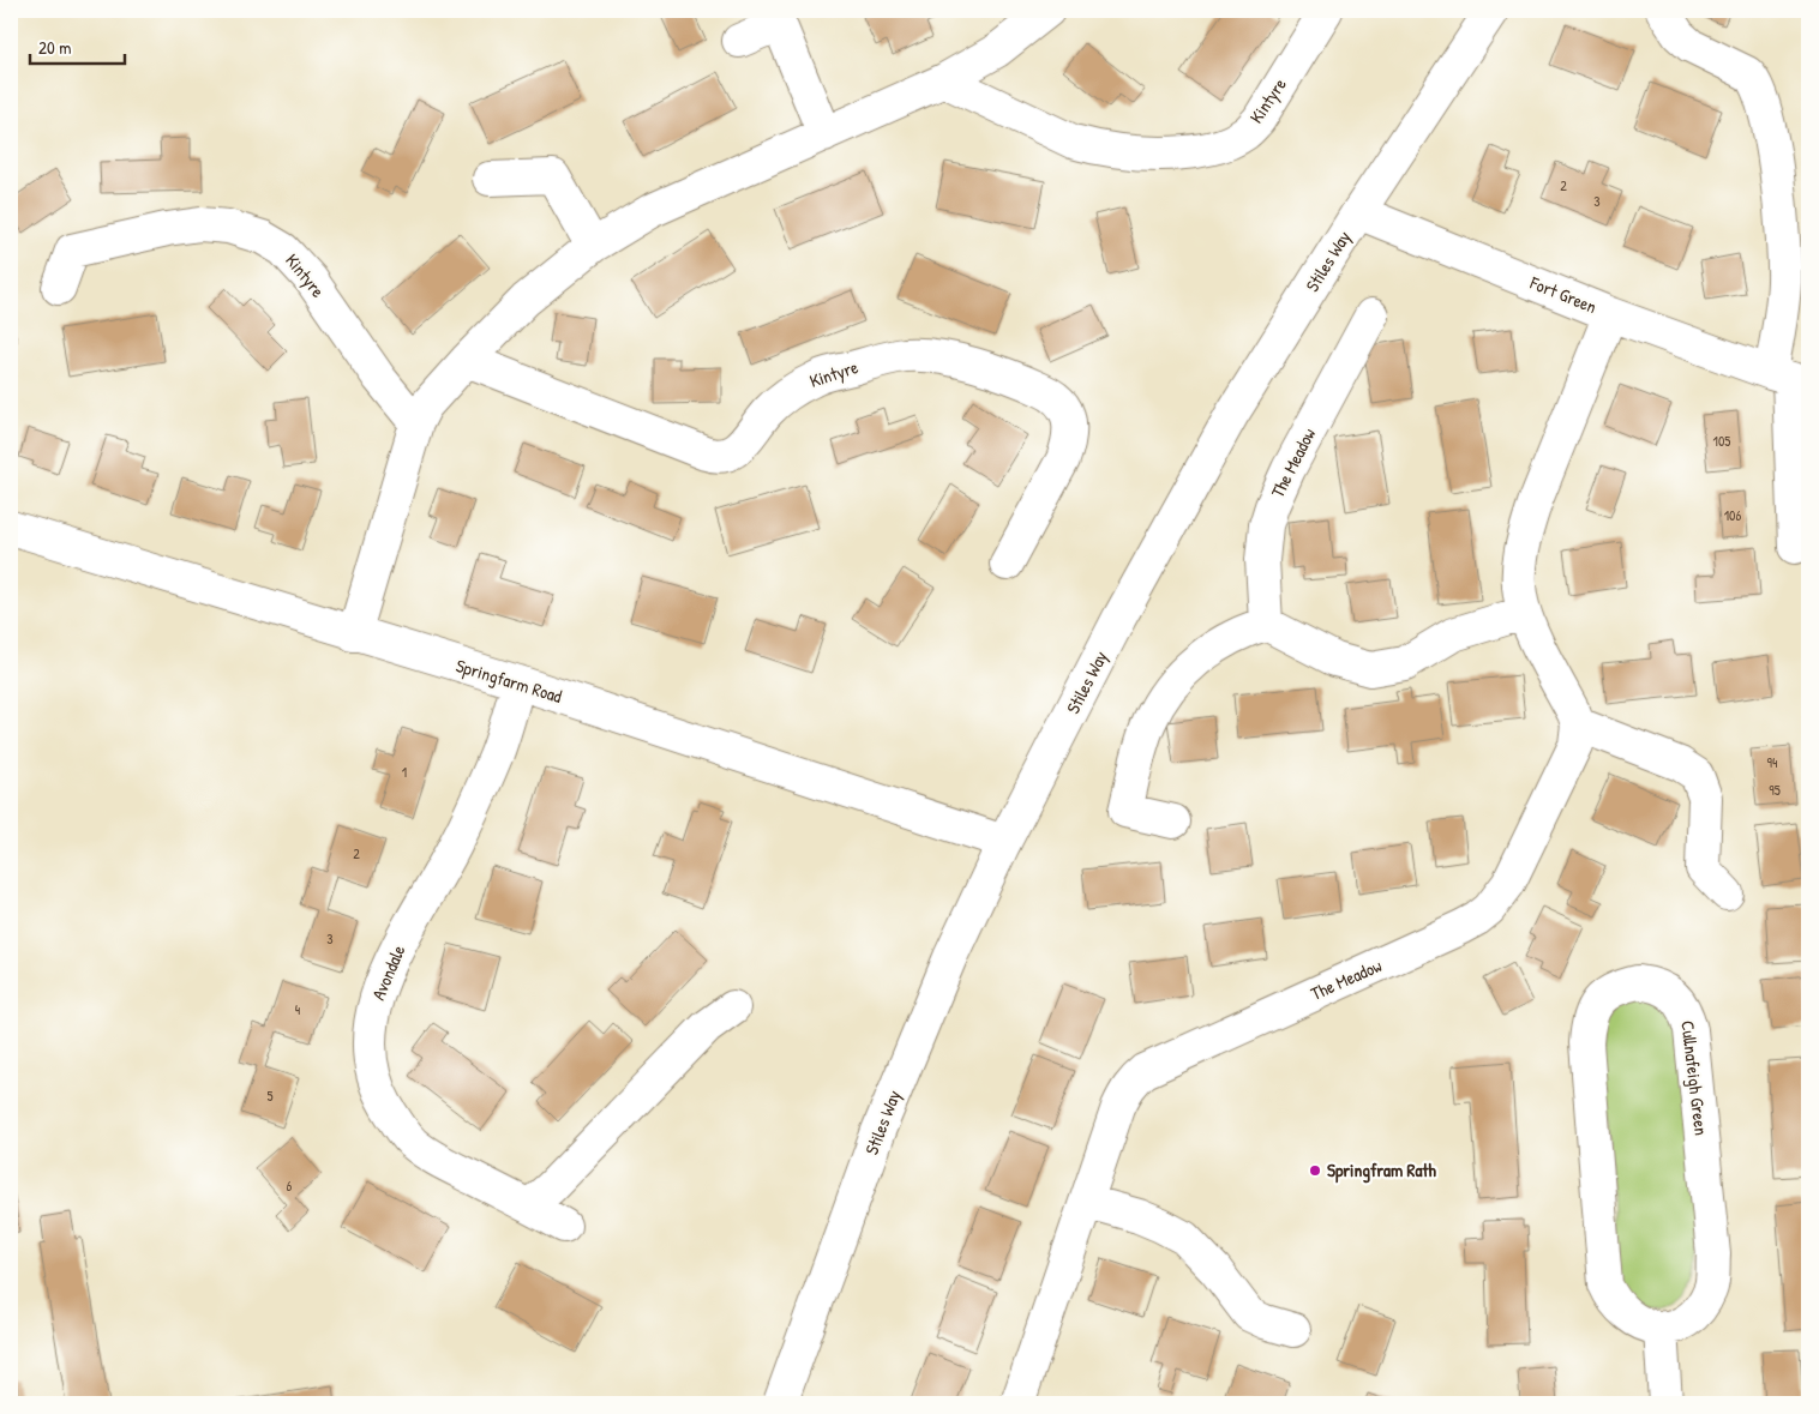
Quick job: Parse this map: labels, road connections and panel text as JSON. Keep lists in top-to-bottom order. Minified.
{"streets":{"street":["Kintyre","Stiles Way","Fort Green","The Meadow","Springfarm Road","Avondale","Cullnafeigh Green"]},"crossings":[["Stiles Way","Fort Green"],["Stiles Way","Springfarm Road"],["Springfarm Road","Avondale"]],"places":["Springfram Rath"],"house_numbers":["2","3","105","106","94","1","95","2","3","4","5","6"],"scale_bar":"20 m"}
